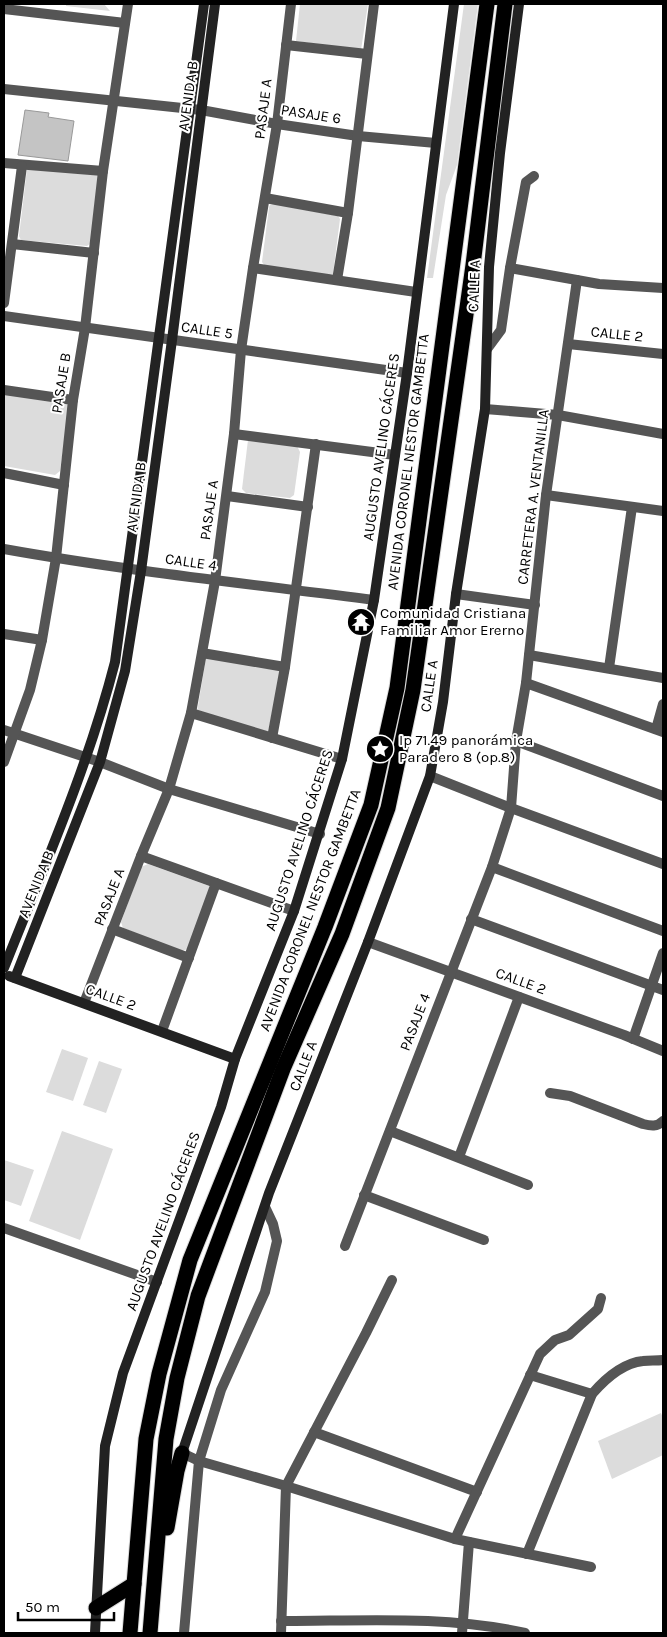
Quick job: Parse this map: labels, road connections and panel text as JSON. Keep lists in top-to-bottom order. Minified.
{"streets":{"highway":["AVENIDA CORONEL NESTOR GAMBETTA"],"street":["AVENIDA B","PASAJE A","PASAJE 6","CALLE A","CALLE 5","CALLE 2","PASAJE B","AUGUSTO AVELINO CÁCERES","CARRETERA A. VENTANILLA","CALLE 4","PASAJE 4"]},"crossings":[["AVENIDA B","PASAJE 6"],["AVENIDA B","CALLE 5"],["AVENIDA B","CALLE 2"],["AVENIDA B","CALLE 4"],["PASAJE A","PASAJE 6"],["PASAJE A","CALLE 5"],["PASAJE A","CALLE 2"],["PASAJE A","CALLE 4"],["PASAJE 6","PASAJE B"],["PASAJE 6","AUGUSTO AVELINO CÁCERES"],["CALLE A","CALLE 2"],["CALLE 5","PASAJE B"],["CALLE 5","AUGUSTO AVELINO CÁCERES"],["CALLE 2","AUGUSTO AVELINO CÁCERES"],["CALLE 2","CARRETERA A. VENTANILLA"],["CALLE 2","PASAJE 4"],["PASAJE B","CALLE 4"],["AUGUSTO AVELINO CÁCERES","CALLE 4"],["CARRETERA A. VENTANILLA","PASAJE 4"]],"places":{"temple":["Comunidad Cristiana Familiar Amor Ererno"],"place":["Ip 71.49 panorámica Paradero 8 (op.8)"]},"scale_bar":"50 m"}
